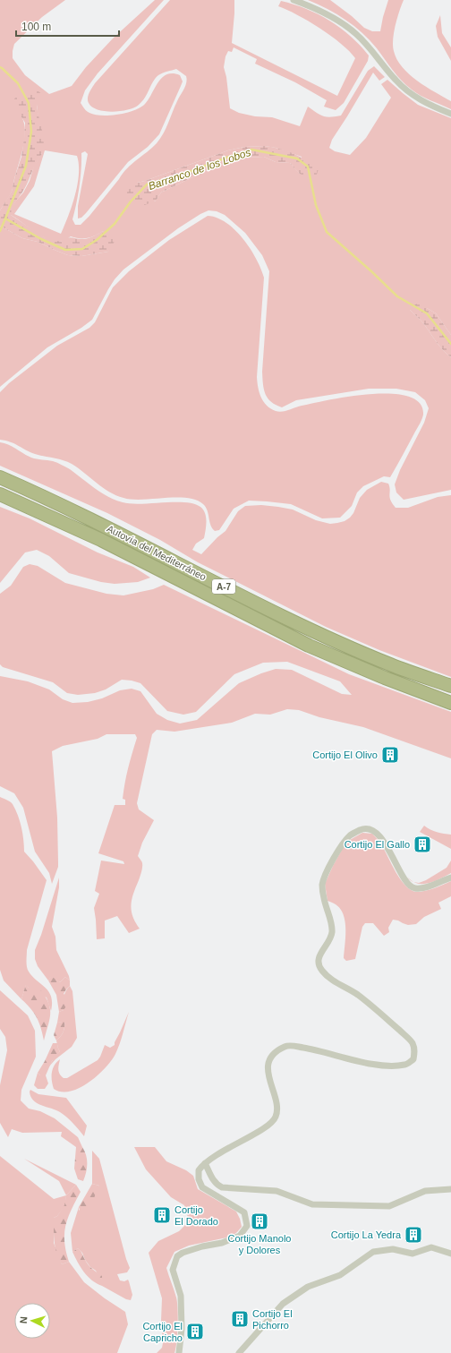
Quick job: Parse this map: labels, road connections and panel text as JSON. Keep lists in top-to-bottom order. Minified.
{"streets":{"highway":["Autovía del Mediterráneo","A-7"]},"water":["Barranco de los Lobos"],"places":{"building":["Cortijo El Olivo","Cortijo El Gallo","Cortijo El Dorado","Cortijo Manolo y Dolores","Cortijo La Yedra","Cortijo El Pichorro","Cortijo El Capricho"]},"scale_bar":"100 m","north":"left"}
